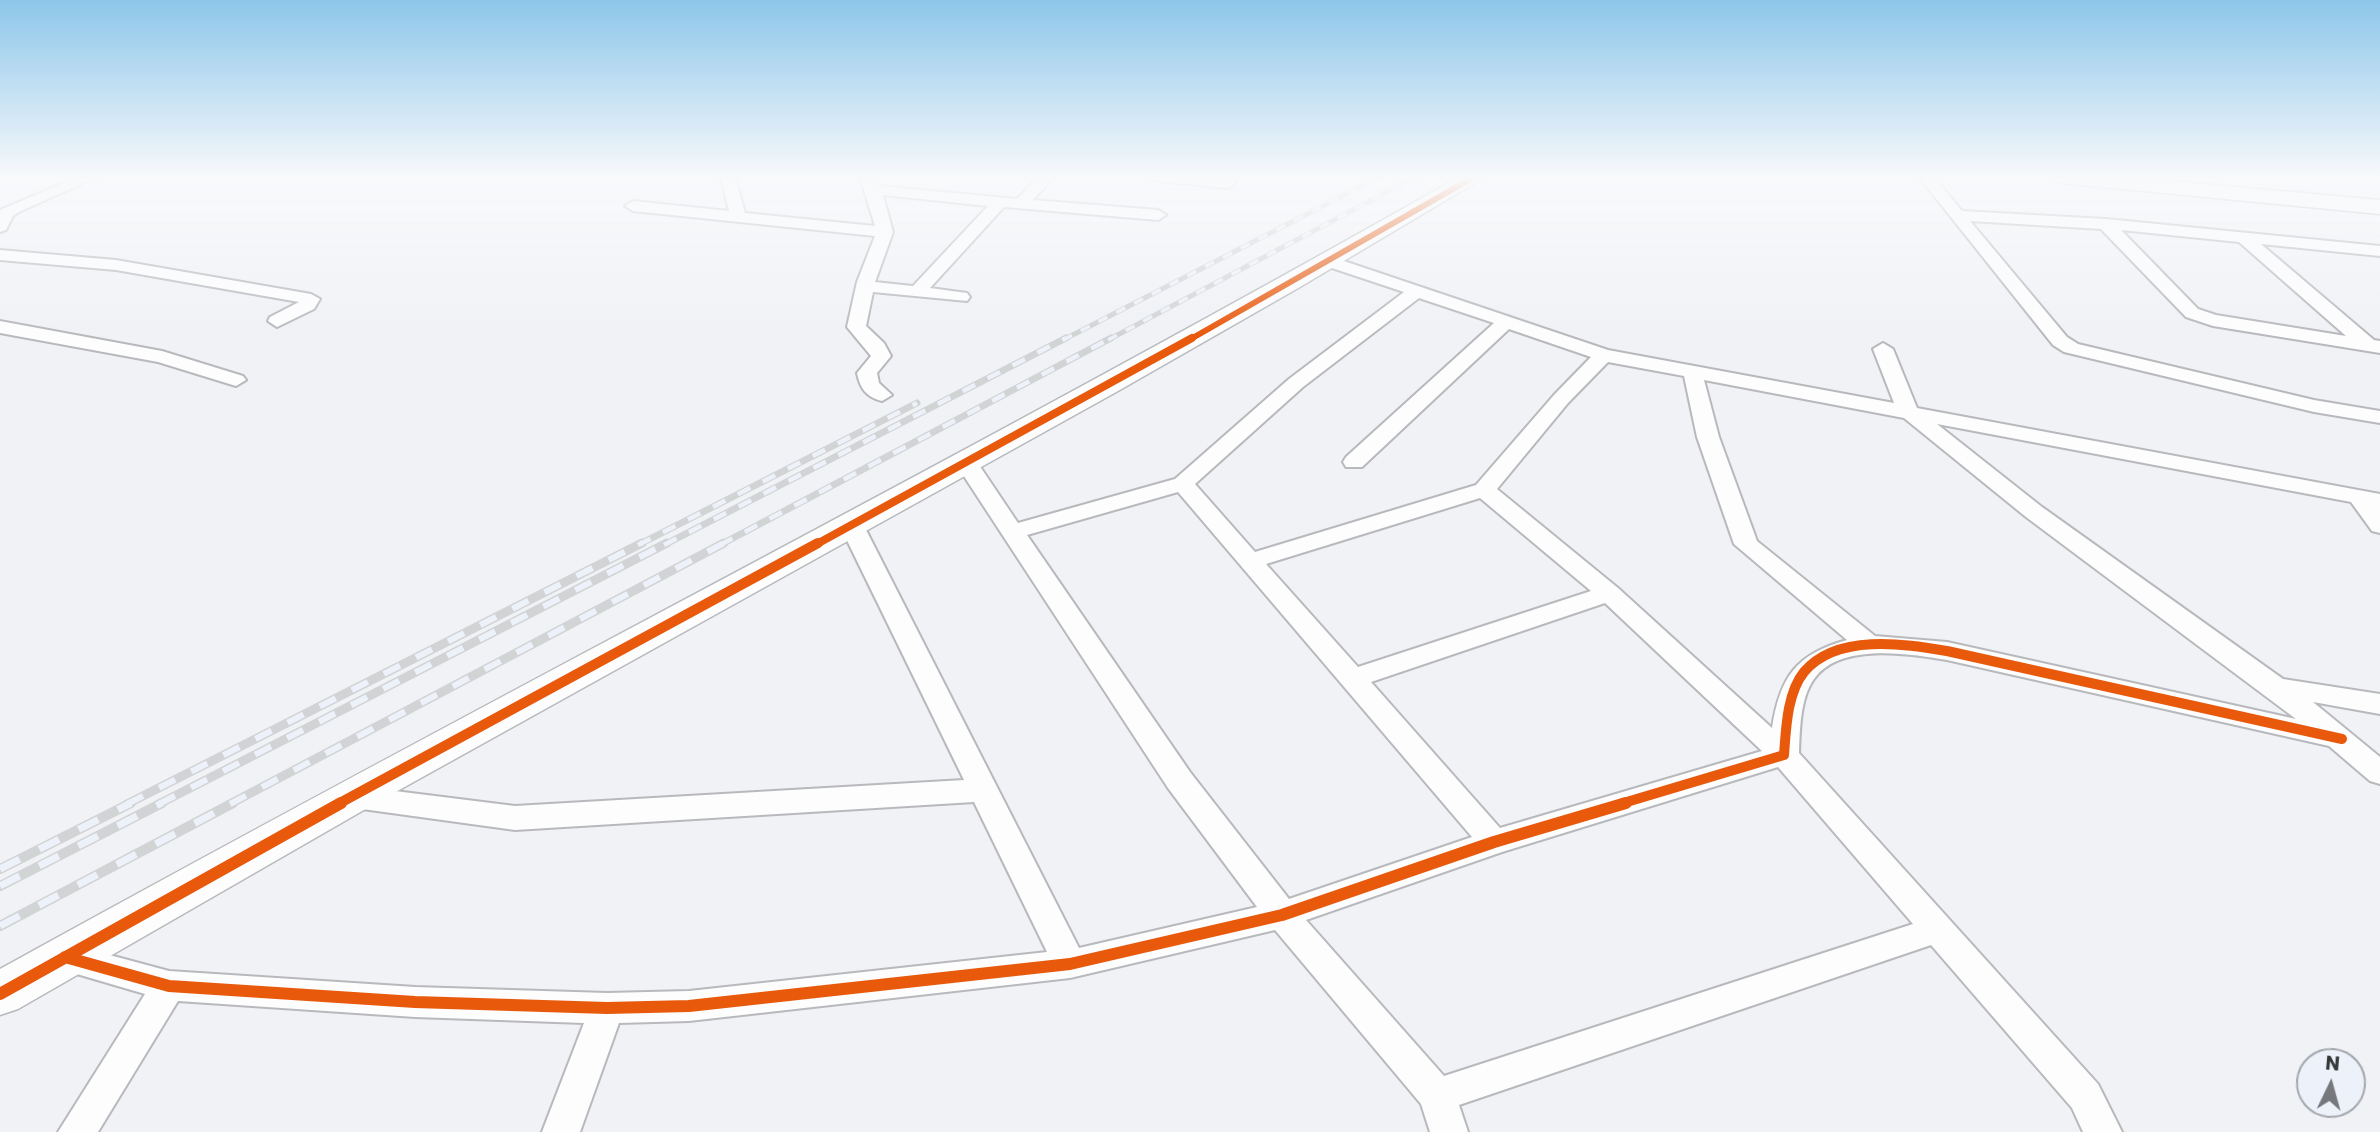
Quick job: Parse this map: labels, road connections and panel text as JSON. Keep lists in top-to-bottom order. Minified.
{"north":"top"}
